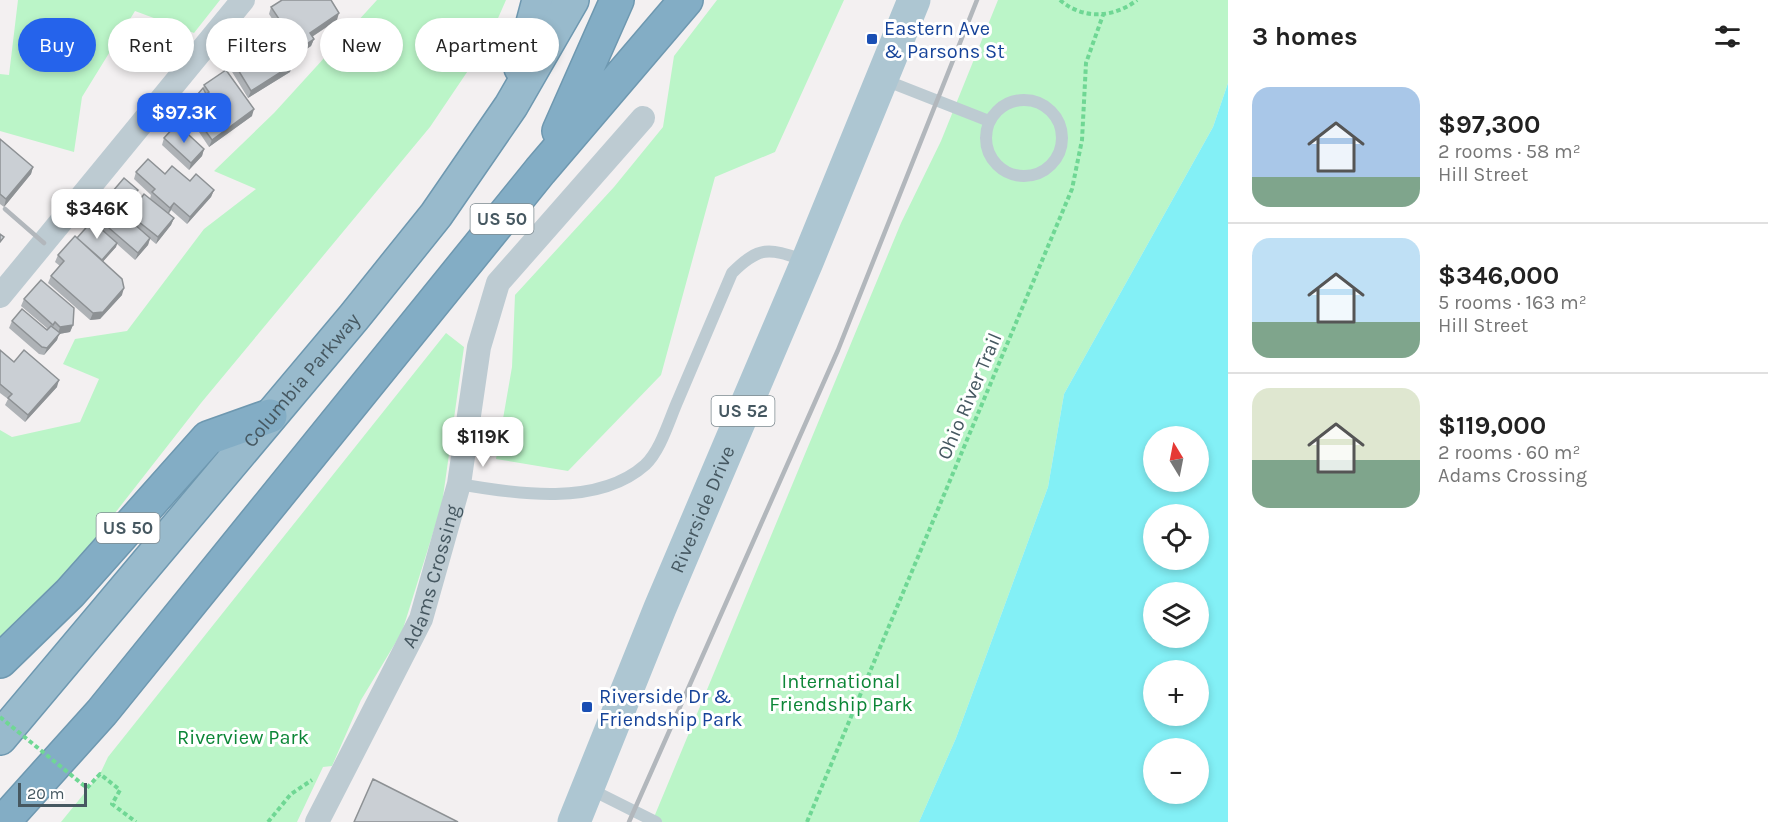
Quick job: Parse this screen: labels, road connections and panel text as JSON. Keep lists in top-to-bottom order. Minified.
{"streets":{"highway":["US 50","Columbia Parkway"],"main road":["US 52","Riverside Drive"],"street":["Adams Crossing"],"path":["Ohio River Trail"]},"crossings":[["US 50","Columbia Parkway"]],"parks":["International Friendship Park","Riverview Park"],"places":{"transit":["Eastern Ave & Parsons St","Riverside Dr & Friendship Park"]},"scale_bar":"20 m","north":"top","page":{"heading":"3 homes","chip":["Buy","Rent","Filters","New","Apartment"],"list":[{"name":"$97,300","note":"2 rooms · 58 m² · Hill Street"},{"name":"$346,000","note":"5 rooms · 163 m² · Hill Street"},{"name":"$119,000","note":"2 rooms · 60 m² · Adams Crossing"}],"price":["$97.3K","$346K","$119K"],"map_buttons":["+","−"],"scale":"20 m"}}
